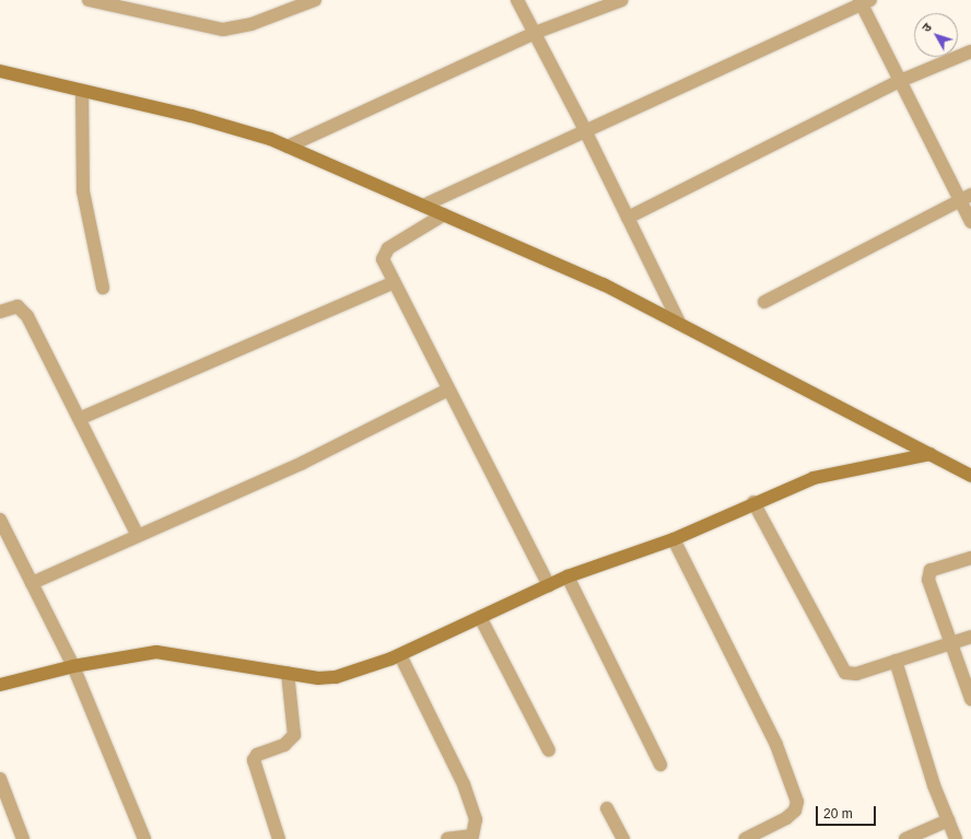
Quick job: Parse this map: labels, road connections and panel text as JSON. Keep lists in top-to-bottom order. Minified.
{"scale_bar":"20 m","north":"top left"}
